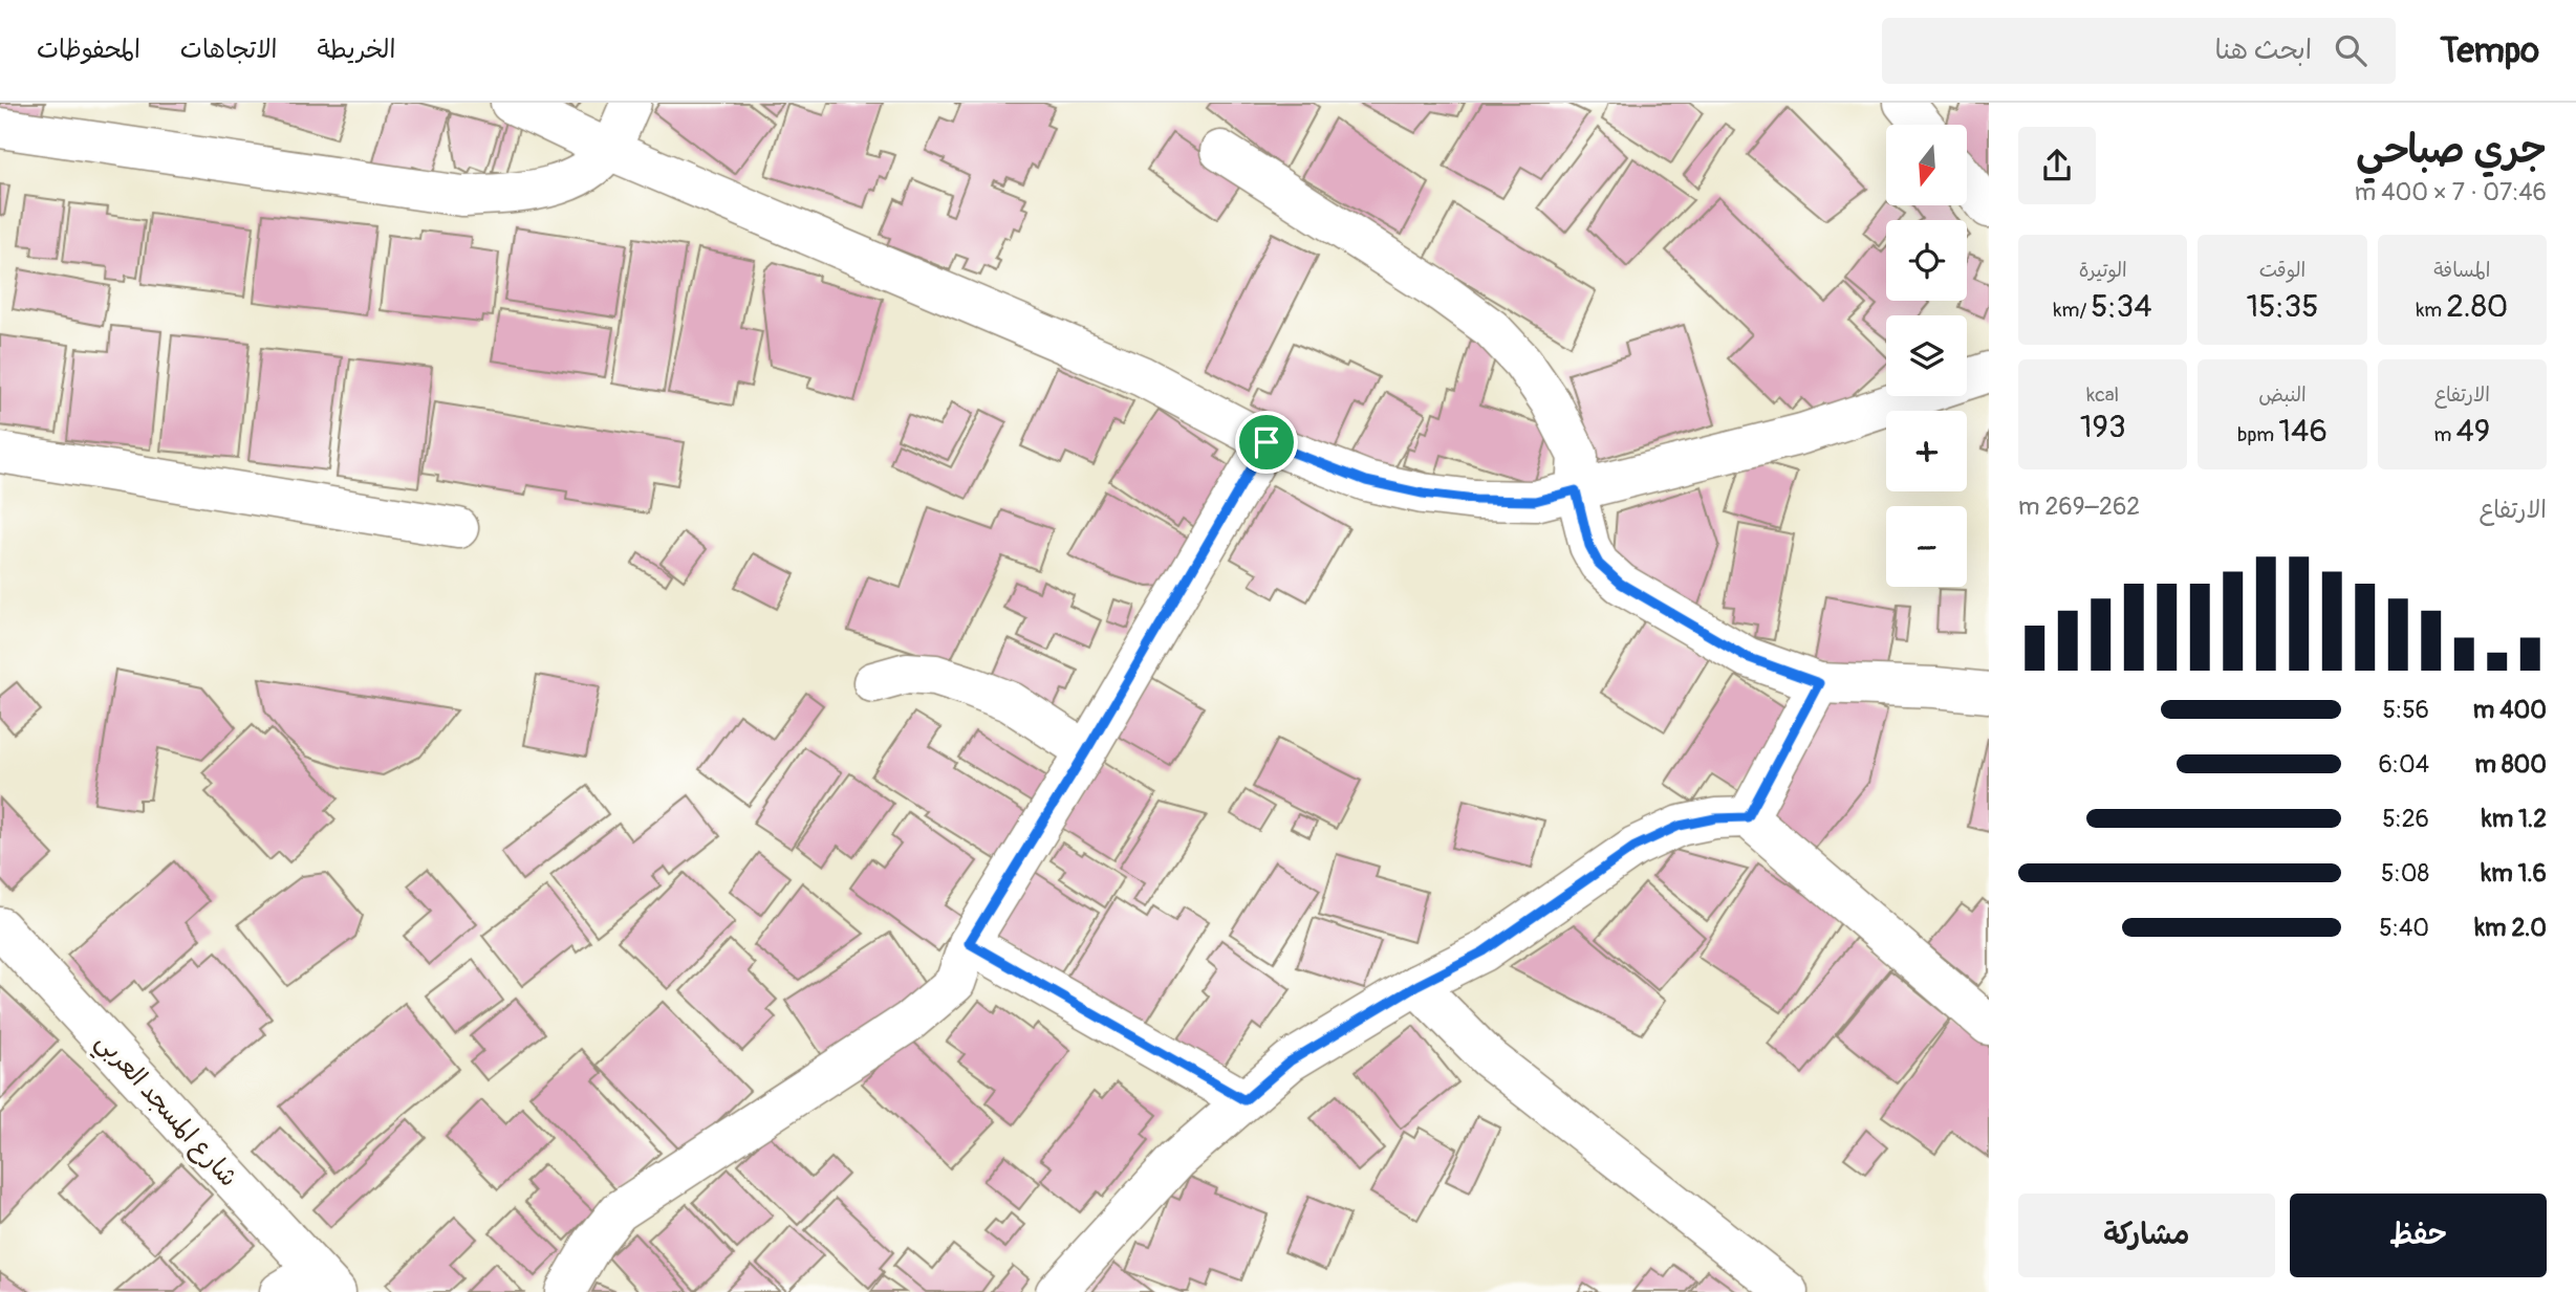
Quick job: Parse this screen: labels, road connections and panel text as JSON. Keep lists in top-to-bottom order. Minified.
{"streets":{"street":["شارع المسجد العربي"]},"north":"bottom","page":{"header":"Tempo","search":"ابحث هنا","nav":["الخريطة","الاتجاهات","المحفوظات"],"heading":["جري صباحي","07:46 · 7 × 400 m"],"map_buttons":["+","−"],"stats":[["المسافة","2.80 km"],["الوقت","15:35"],["الوتيرة","5:34 /km"],["الارتفاع","49 m"],["النبض","146 bpm"],["kcal","193"]],"chart":["الارتفاع","262–269 m"],"list":[{"name":"400 m","note":"5:56"},{"name":"800 m","note":"6:04"},{"name":"1.2 km","note":"5:26"},{"name":"1.6 km","note":"5:08"},{"name":"2.0 km","note":"5:40"}],"buttons":["حفظ","مشاركة"]}}
